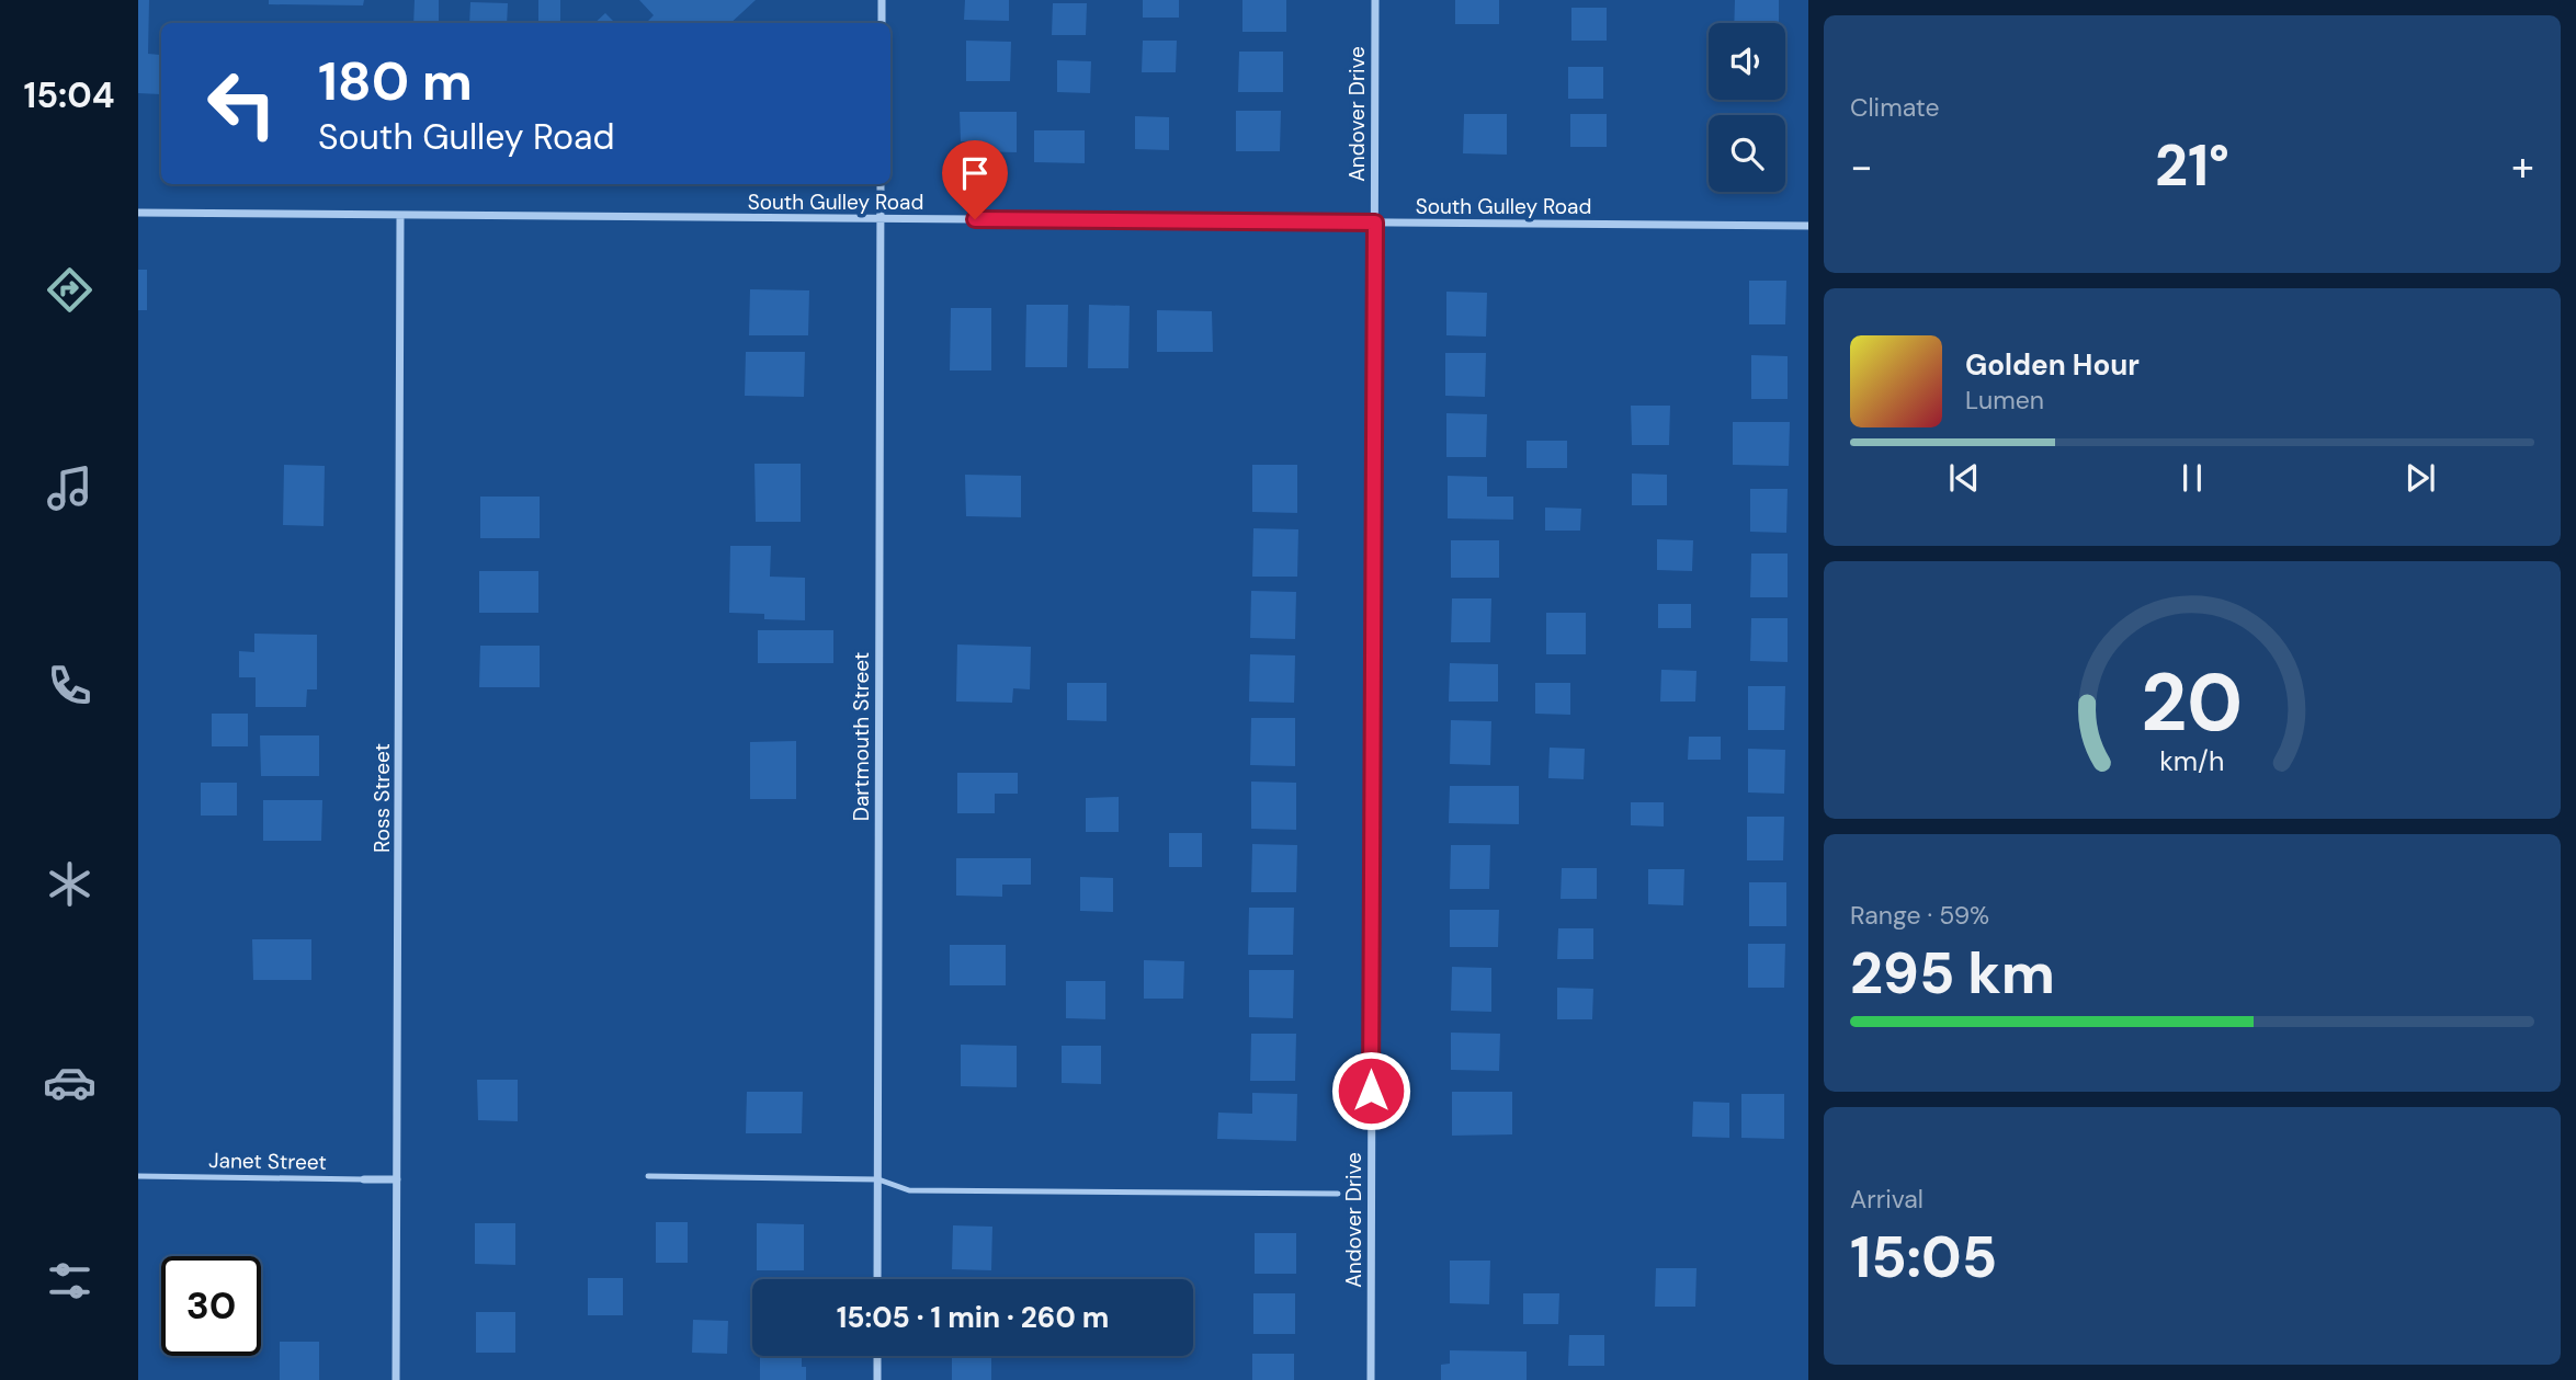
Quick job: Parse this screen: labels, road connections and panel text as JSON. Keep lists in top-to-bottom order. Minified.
{"streets":{"street":["Andover Drive","South Gulley Road","Dartmouth Street","Ross Street","Janet Street"]},"crossings":[["Andover Drive","South Gulley Road"],["South Gulley Road","Dartmouth Street"],["South Gulley Road","Ross Street"],["Ross Street","Janet Street"]],"page":{"tabs":"15:04","tile":["Climate",["Range · 59%","295 km"],["Arrival","15:05"]],"turn":["180 m","South Gulley Road"],"heat":["−","21°","+"],"song":["Golden Hour","Lumen"],"limit":"30","trip":"15:05 · 1 min · 260 m","gauge":["20","km/h"]}}
